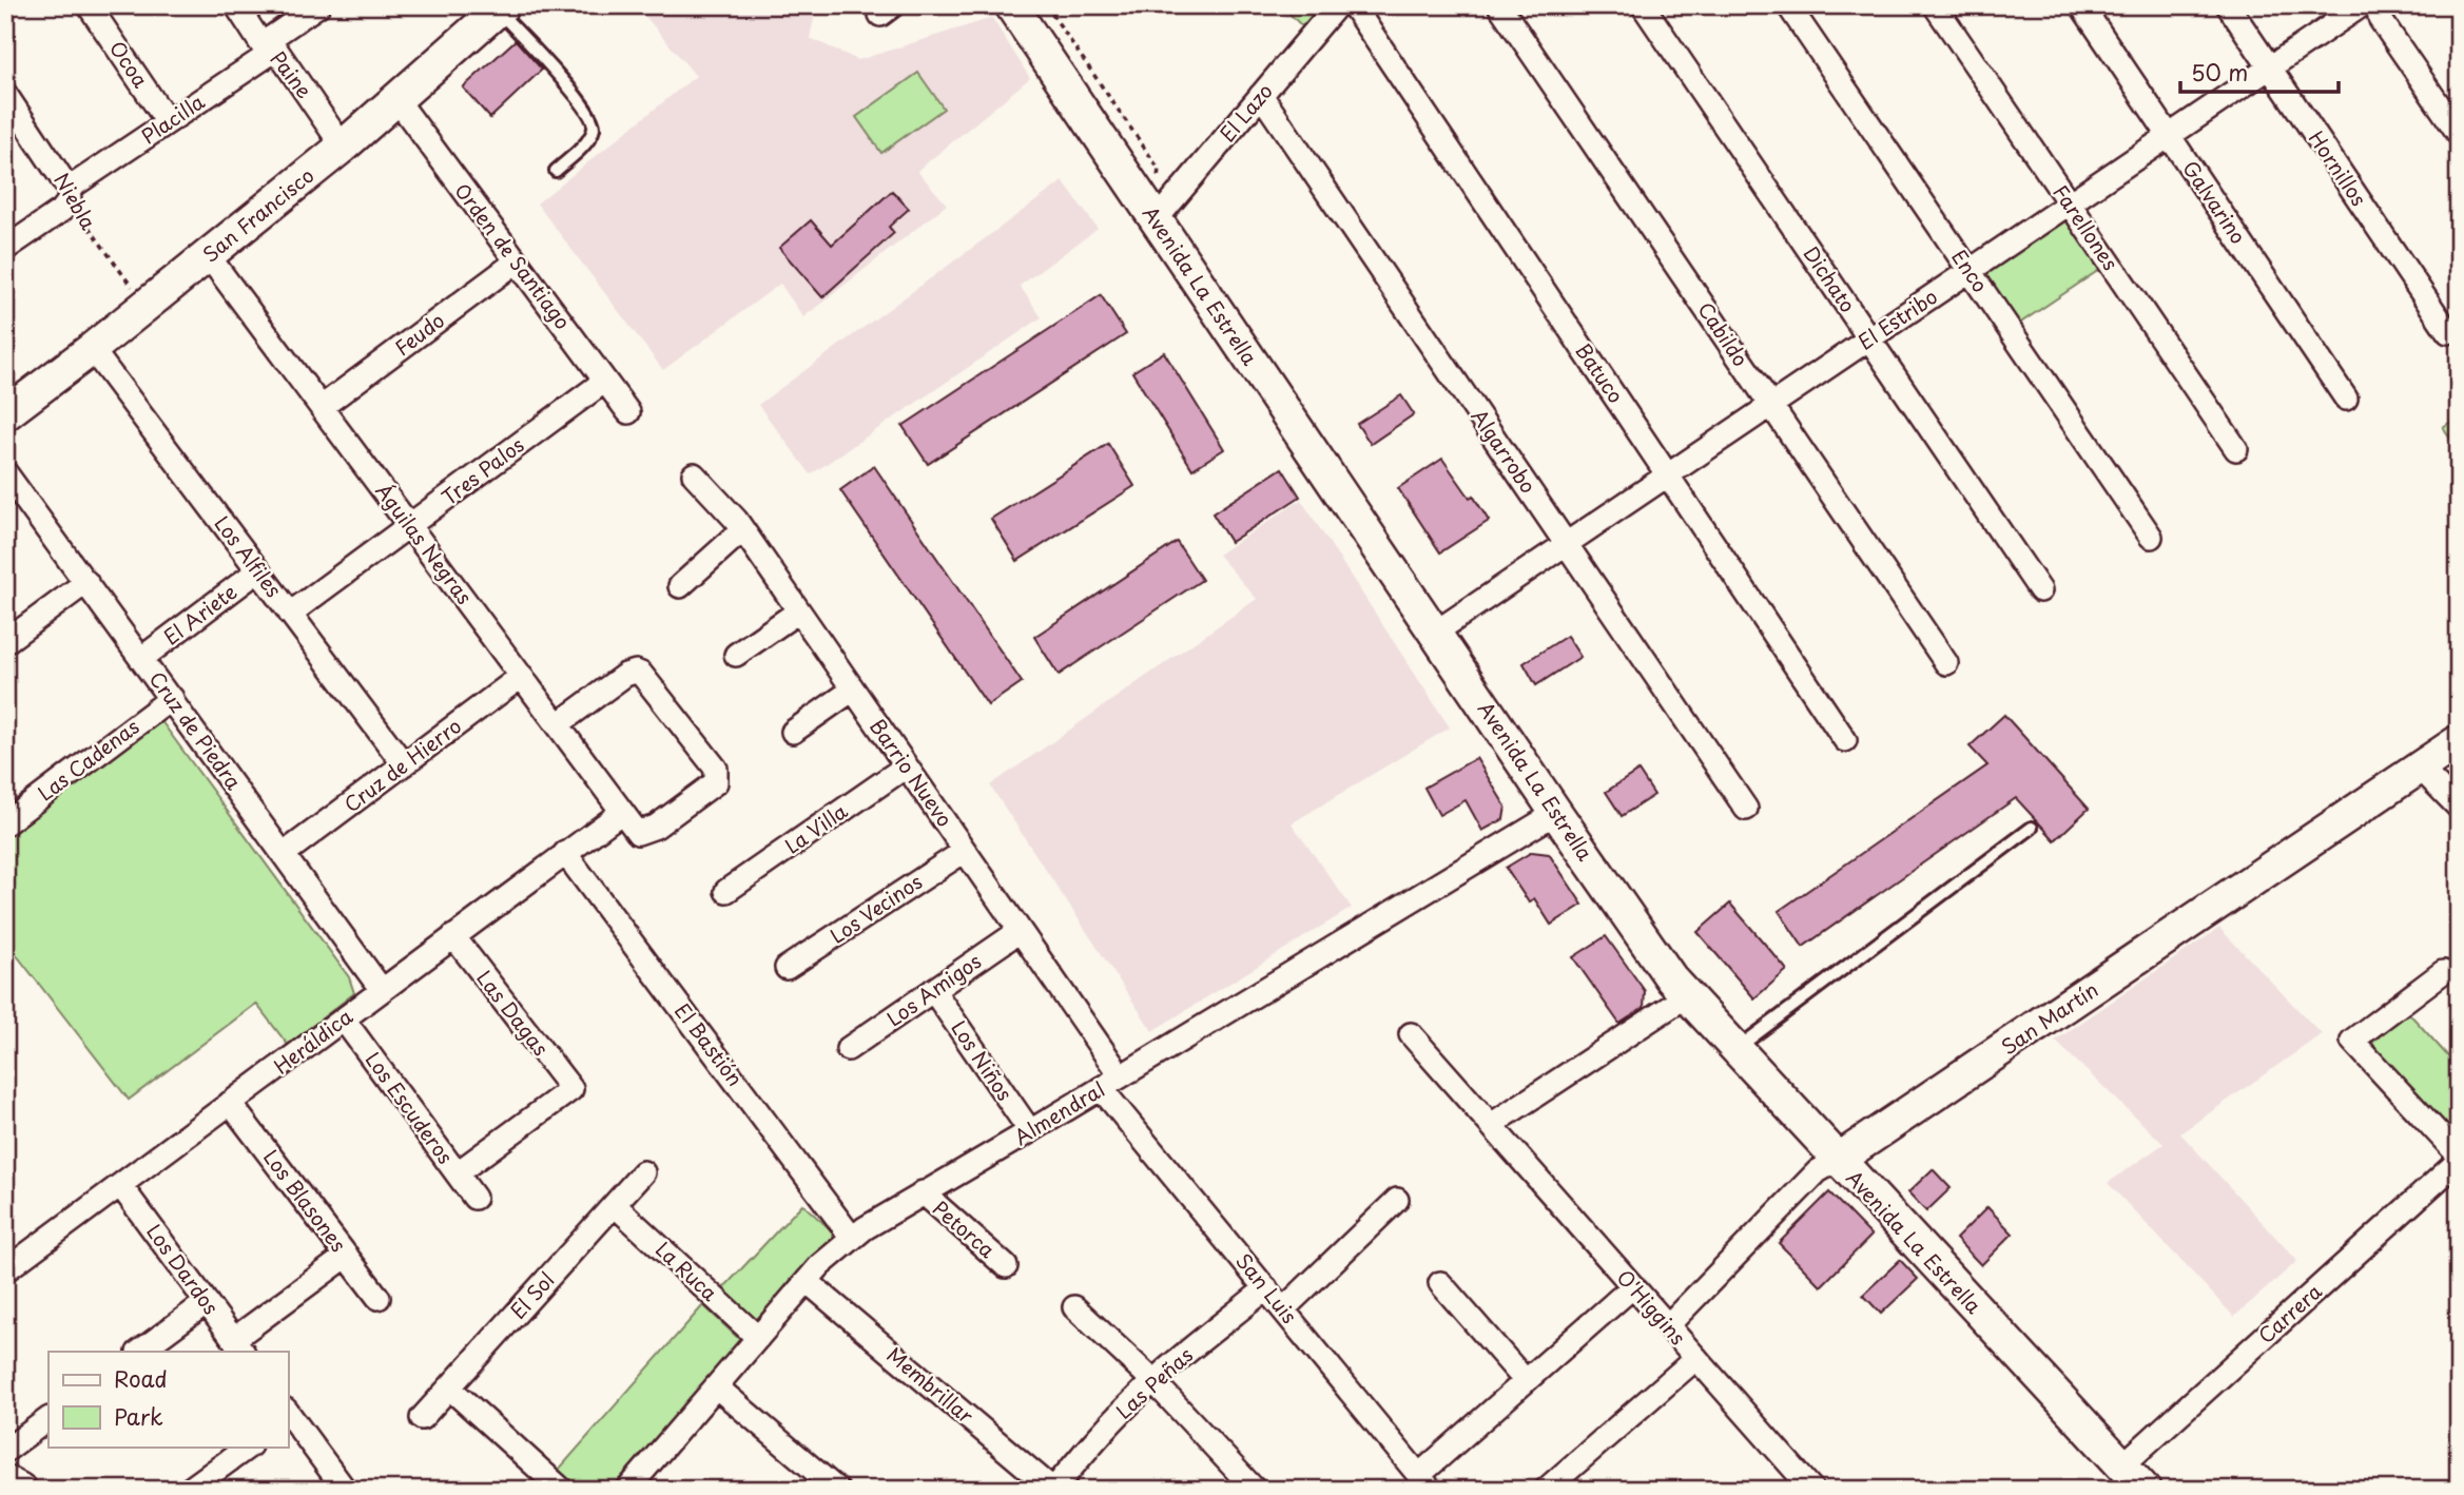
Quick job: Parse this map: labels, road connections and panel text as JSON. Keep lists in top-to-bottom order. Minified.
{"streets":{"main road":["San Francisco","Avenida La Estrella","San Martín"],"street":["Ocoa","Paine","El Lazo","Placilla","Hornillos","Niebla","Galvarino","Farellones","Orden de Santiago","Enco","Dichato","El Estribo","Feudo","Cabildo","Batuco","Algarrobo","Tres Palos","Águilas Negras","Los Alfiles","El Ariete","Cruz de Piedra","Las Cadenas","Cruz de Hierro","Barrio Nuevo","La Villa","Los Vecinos","Los Amigos","Las Dagas","Heráldica","El Bastión","Los Niños","Los Escuderos","Almendral","Los Blasones","Petorca","Los Dardos","La Ruca","San Luis","El Sol","O'Higgins","Carrera","Las Peñas","Membrillar"]},"crossings":[["Ocoa","Placilla"],["Paine","Placilla"],["Paine","San Francisco"],["El Lazo","Avenida La Estrella"],["El Lazo","Algarrobo"],["Placilla","Niebla"],["Hornillos","El Estribo"],["Niebla","San Francisco"],["Galvarino","El Estribo"],["San Francisco","Orden de Santiago"],["San Francisco","Águilas Negras"],["San Francisco","Los Alfiles"],["Farellones","El Estribo"],["Orden de Santiago","Feudo"],["Orden de Santiago","Tres Palos"],["Enco","El Estribo"],["Dichato","El Estribo"],["Avenida La Estrella","El Estribo"],["Avenida La Estrella","San Martín"],["Avenida La Estrella","Almendral"],["Avenida La Estrella","Carrera"],["El Estribo","Cabildo"],["El Estribo","Batuco"],["El Estribo","Algarrobo"],["Feudo","Águilas Negras"],["Tres Palos","Águilas Negras"],["Tres Palos","Los Alfiles"],["Águilas Negras","Cruz de Hierro"],["Águilas Negras","Heráldica"],["Los Alfiles","El Ariete"],["Los Alfiles","Cruz de Hierro"],["El Ariete","Cruz de Piedra"],["Cruz de Piedra","Las Cadenas"],["Cruz de Piedra","Cruz de Hierro"],["Cruz de Piedra","Heráldica"],["Barrio Nuevo","La Villa"],["Barrio Nuevo","Los Vecinos"],["Barrio Nuevo","Los Amigos"],["Barrio Nuevo","Almendral"],["Los Amigos","Los Niños"],["Las Dagas","Heráldica"],["Las Dagas","Los Escuderos"],["San Martín","O'Higgins"],["Heráldica","El Bastión"],["Heráldica","Los Escuderos"],["Heráldica","Los Blasones"],["Heráldica","Los Dardos"],["El Bastión","Almendral"],["Los Niños","Almendral"],["Almendral","Petorca"],["Almendral","La Ruca"],["Almendral","San Luis"],["Almendral","Membrillar"],["La Ruca","El Sol"],["San Luis","Las Peñas"],["Las Peñas","Membrillar"]],"legend":["Road","Park"],"scale_bar":"50 m"}
